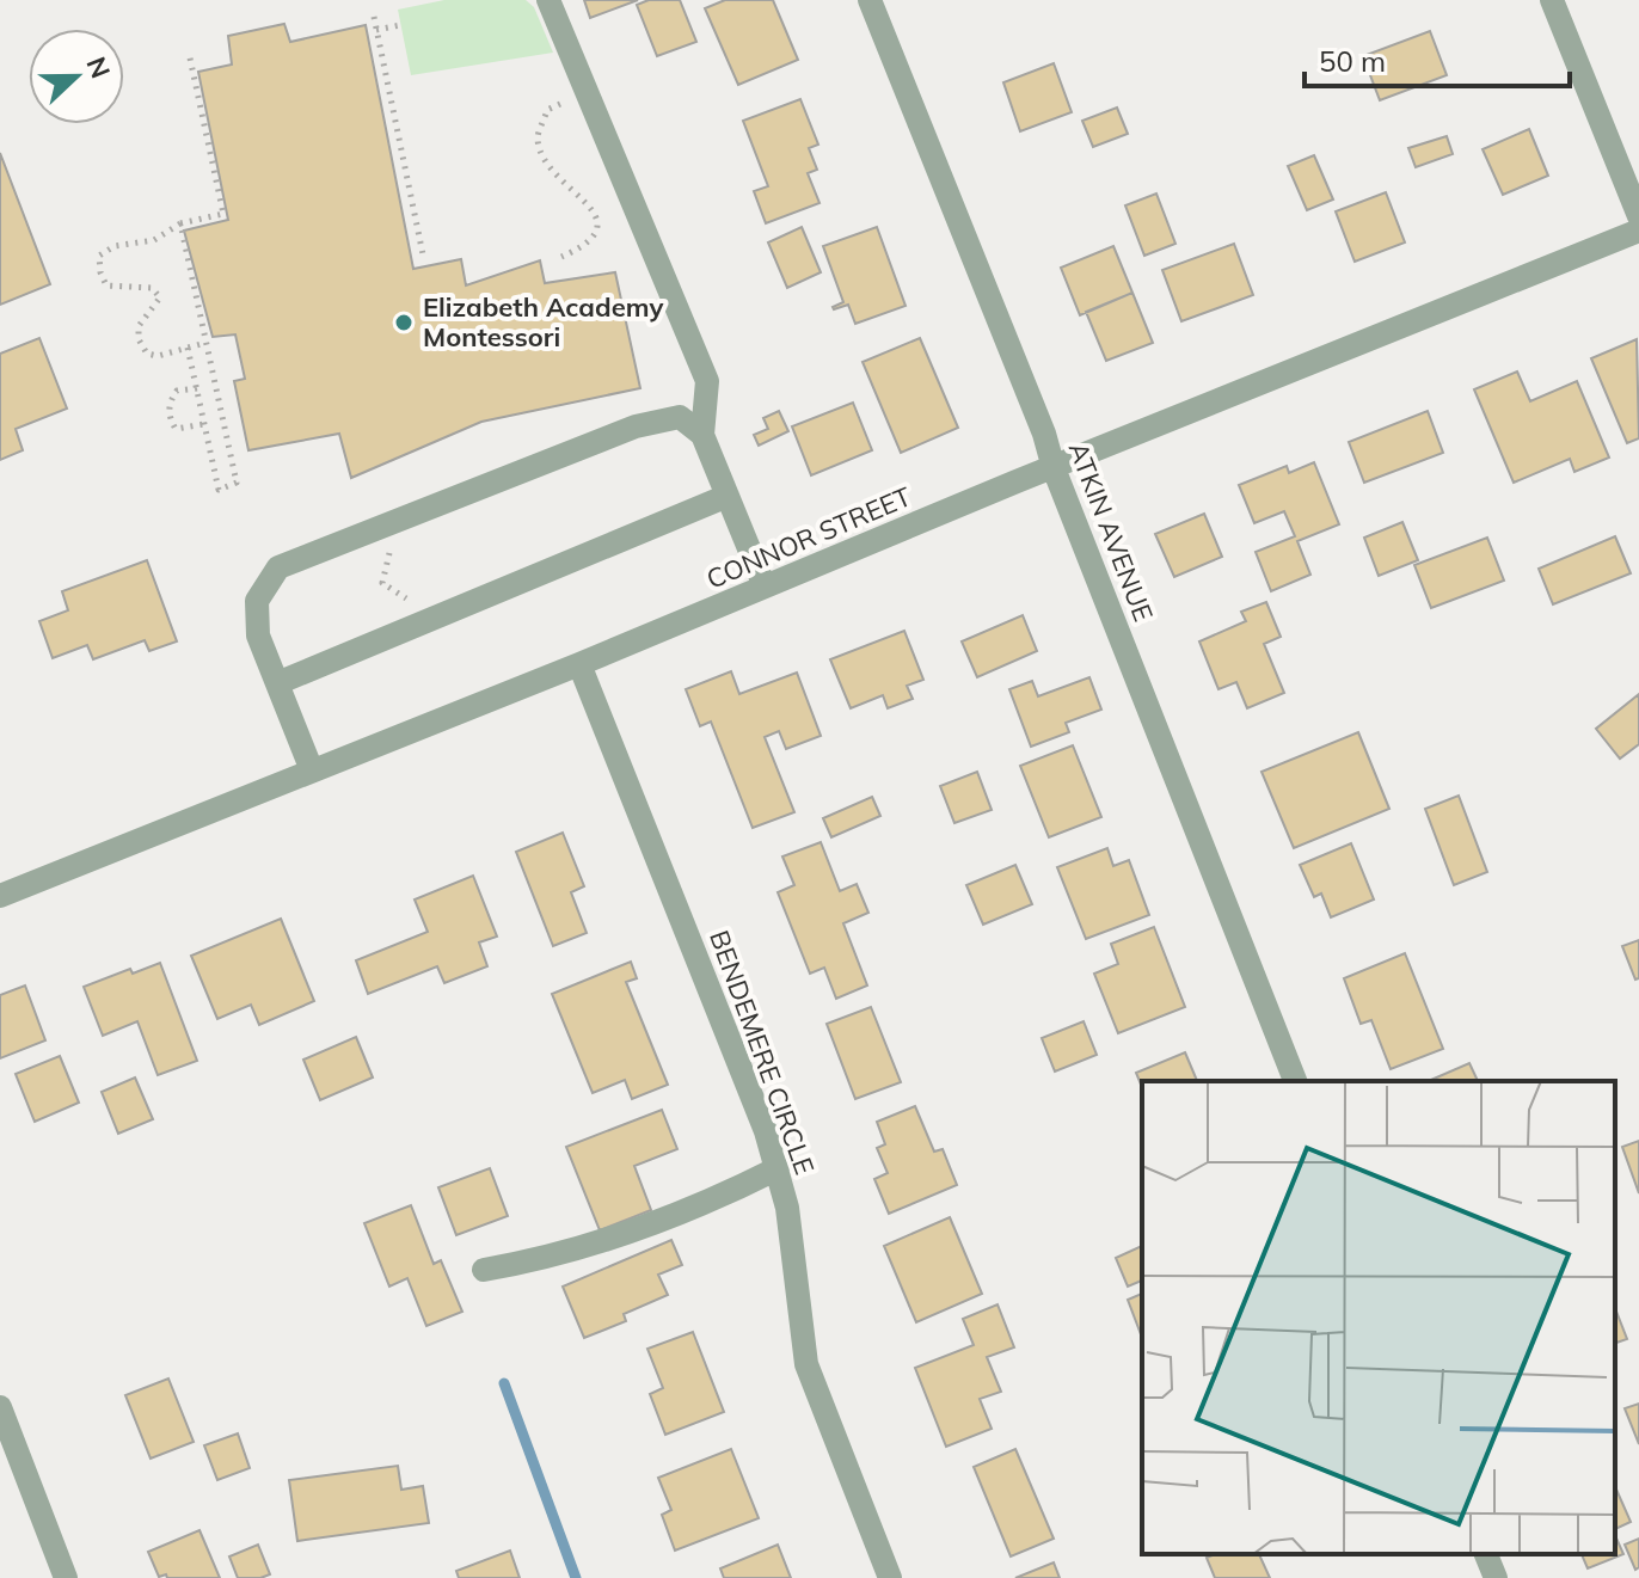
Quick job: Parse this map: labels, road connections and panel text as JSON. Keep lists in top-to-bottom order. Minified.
{"streets":{"street":["ATKIN AVENUE","CONNOR STREET","BENDEMERE CIRCLE"]},"crossings":[["ATKIN AVENUE","CONNOR STREET"],["CONNOR STREET","BENDEMERE CIRCLE"]],"places":["Elizabeth Academy Montessori"],"scale_bar":"50 m","north":"right"}
